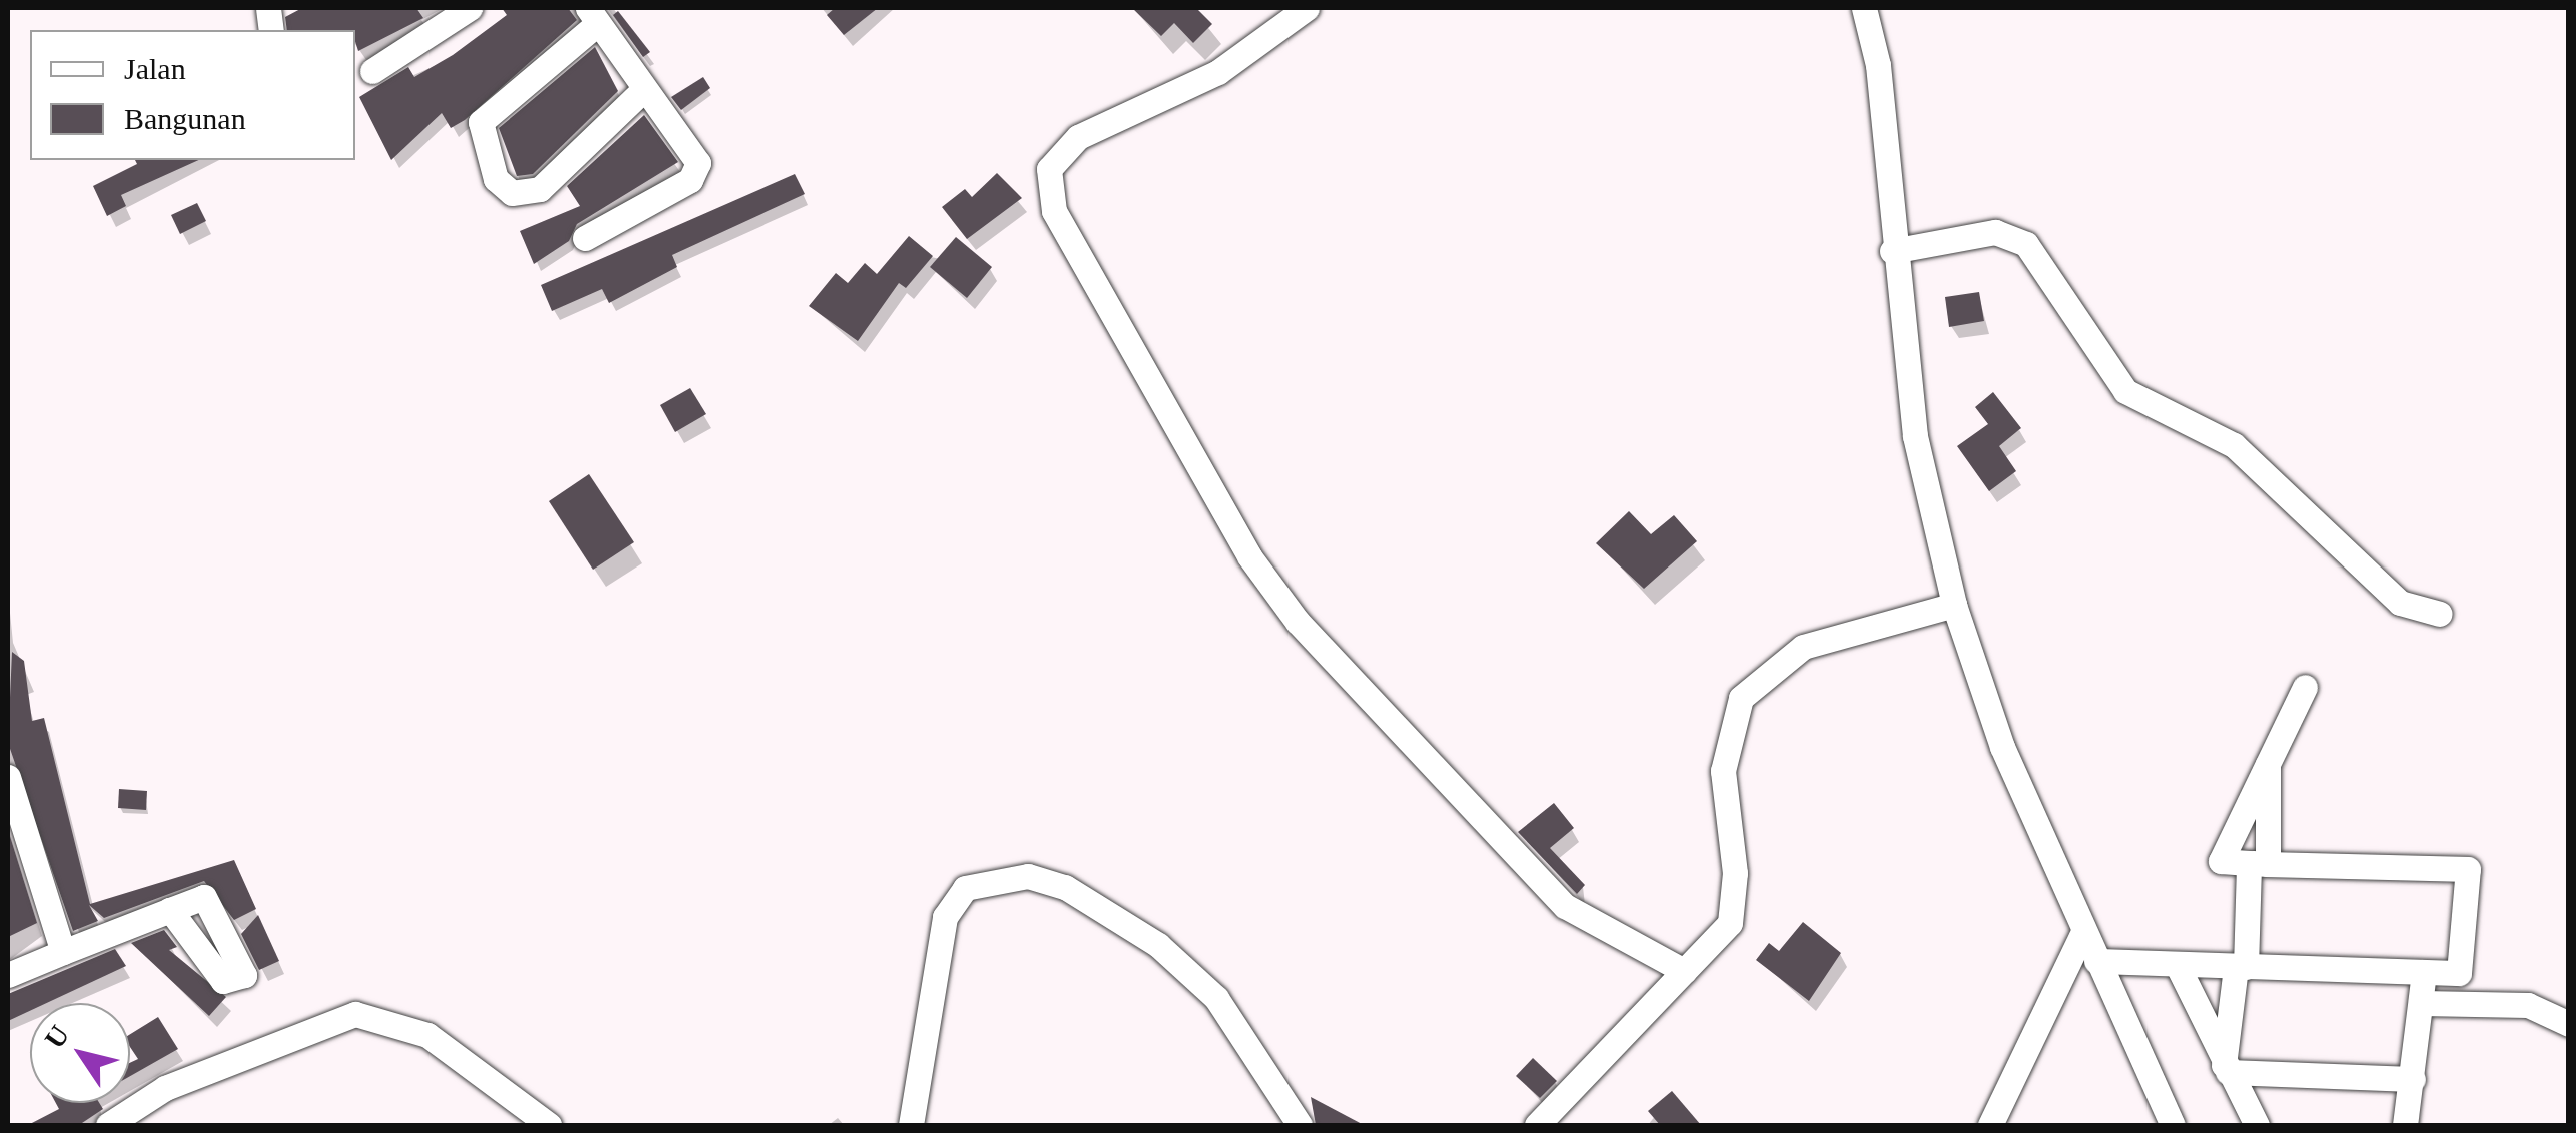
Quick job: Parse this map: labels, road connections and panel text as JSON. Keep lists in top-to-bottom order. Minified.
{"legend":["Jalan","Bangunan"],"north":"top left"}
